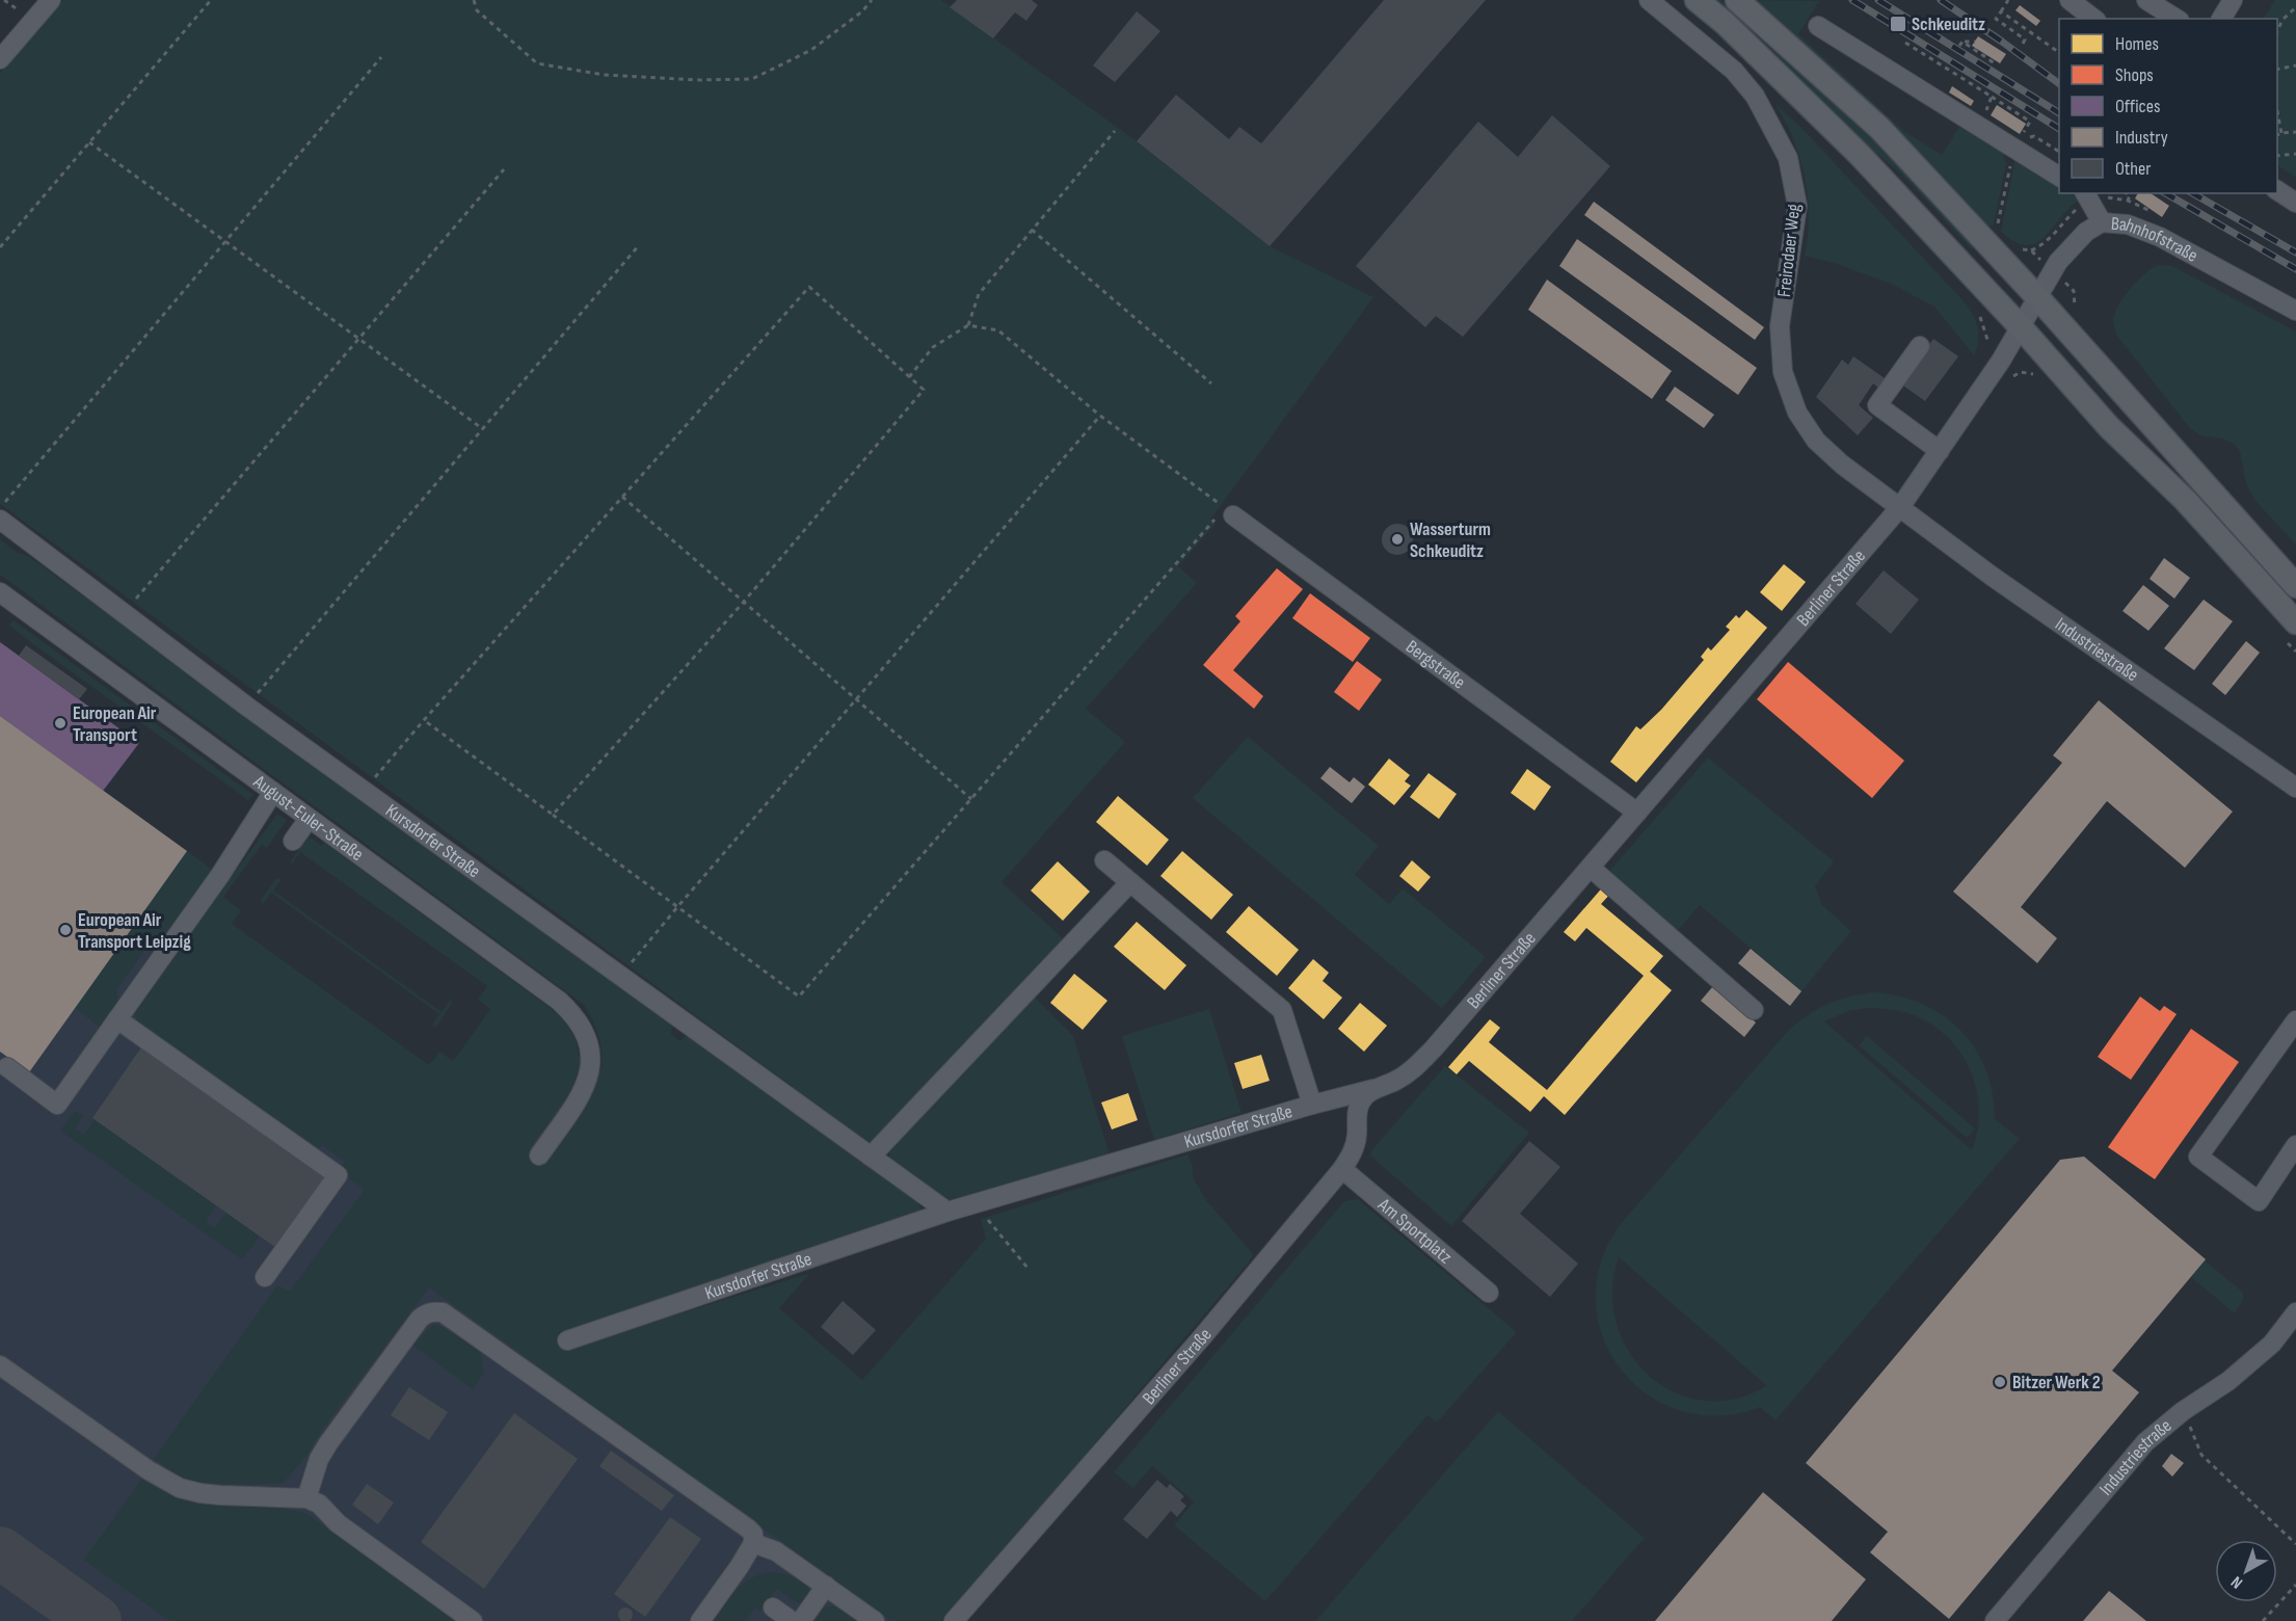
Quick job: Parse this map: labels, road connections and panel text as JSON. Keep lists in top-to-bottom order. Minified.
{"streets":{"street":["Bahnhofstraße","Freirodaer Weg","Berliner Straße","Industriestraße","Bergstraße","August-Euler-Straße","Kursdorfer Straße","Am Sportplatz"]},"crossings":[["Bahnhofstraße","Berliner Straße"],["Freirodaer Weg","Berliner Straße"],["Freirodaer Weg","Industriestraße"],["Berliner Straße","Industriestraße"],["Berliner Straße","Bergstraße"],["Berliner Straße","Kursdorfer Straße"],["Berliner Straße","Am Sportplatz"]],"places":{"transit":["Schkeuditz"],"other":["Wasserturm Schkeuditz","European Air Transport","European Air Transport Leipzig","Bitzer Werk 2"]},"legend":["Homes","Shops","Offices","Industry","Other"],"north":"bottom left"}
